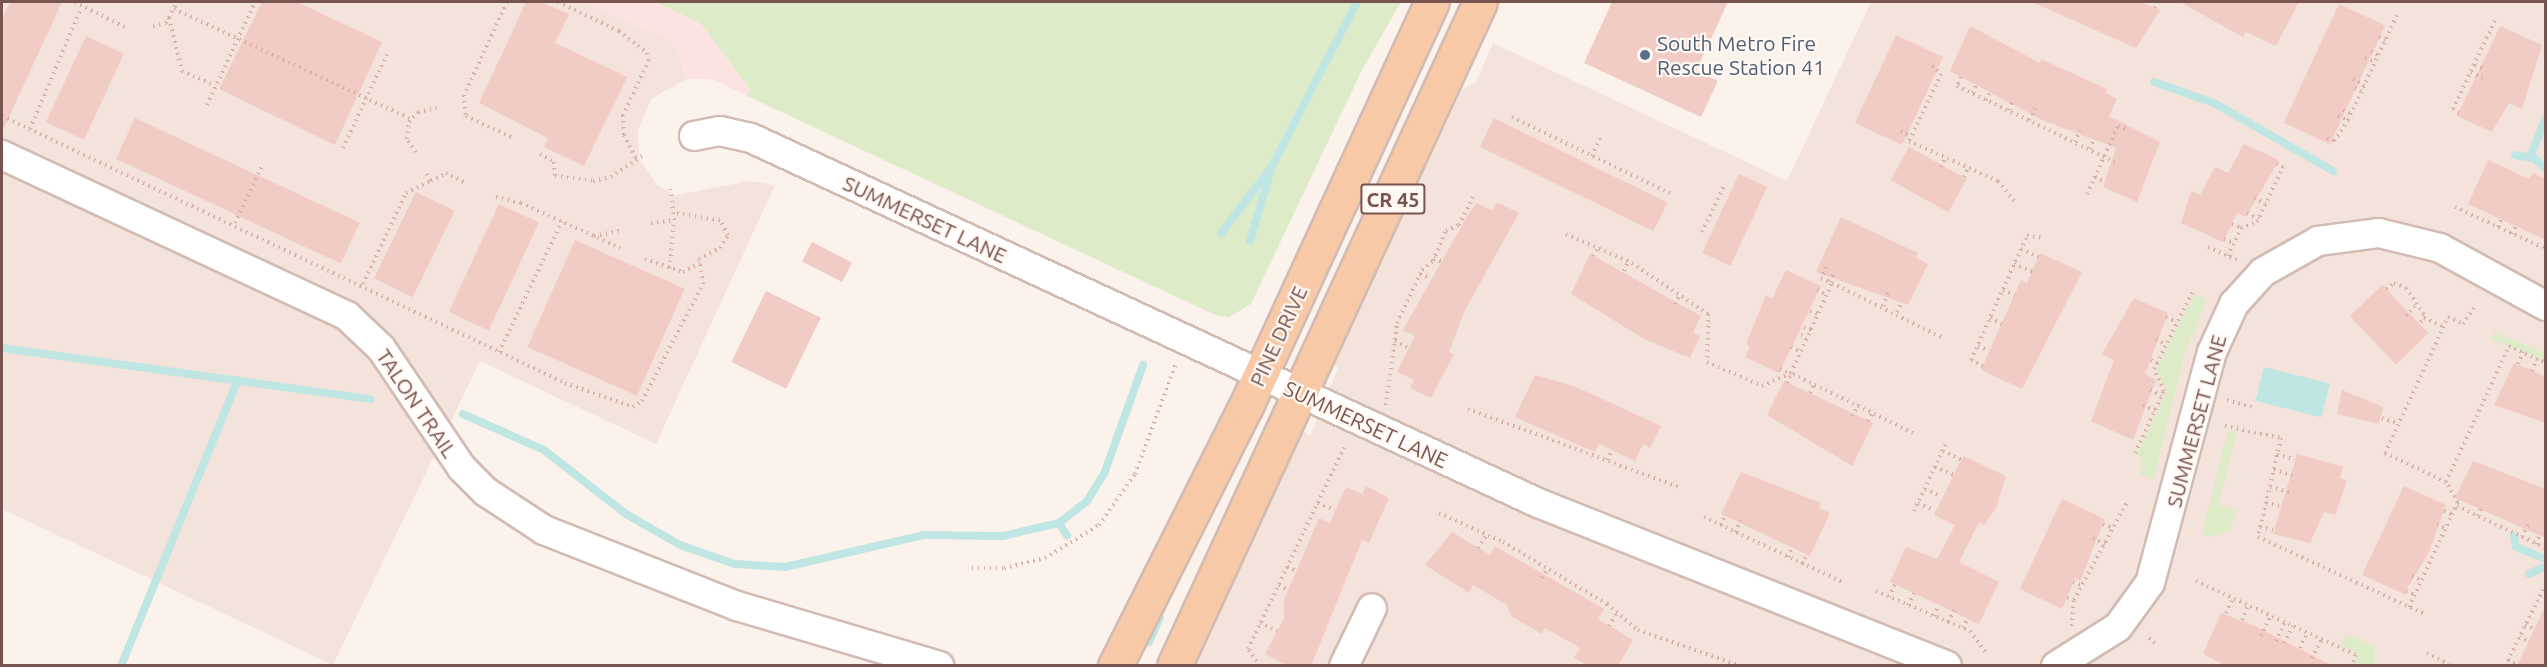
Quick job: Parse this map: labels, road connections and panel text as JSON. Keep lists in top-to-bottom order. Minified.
{"streets":{"main road":["CR 45","PINE DRIVE"],"street":["SUMMERSET LANE","TALON TRAIL"]},"crossings":[["CR 45","SUMMERSET LANE"],["SUMMERSET LANE","PINE DRIVE"]],"places":["South Metro Fire Rescue Station 41"]}
